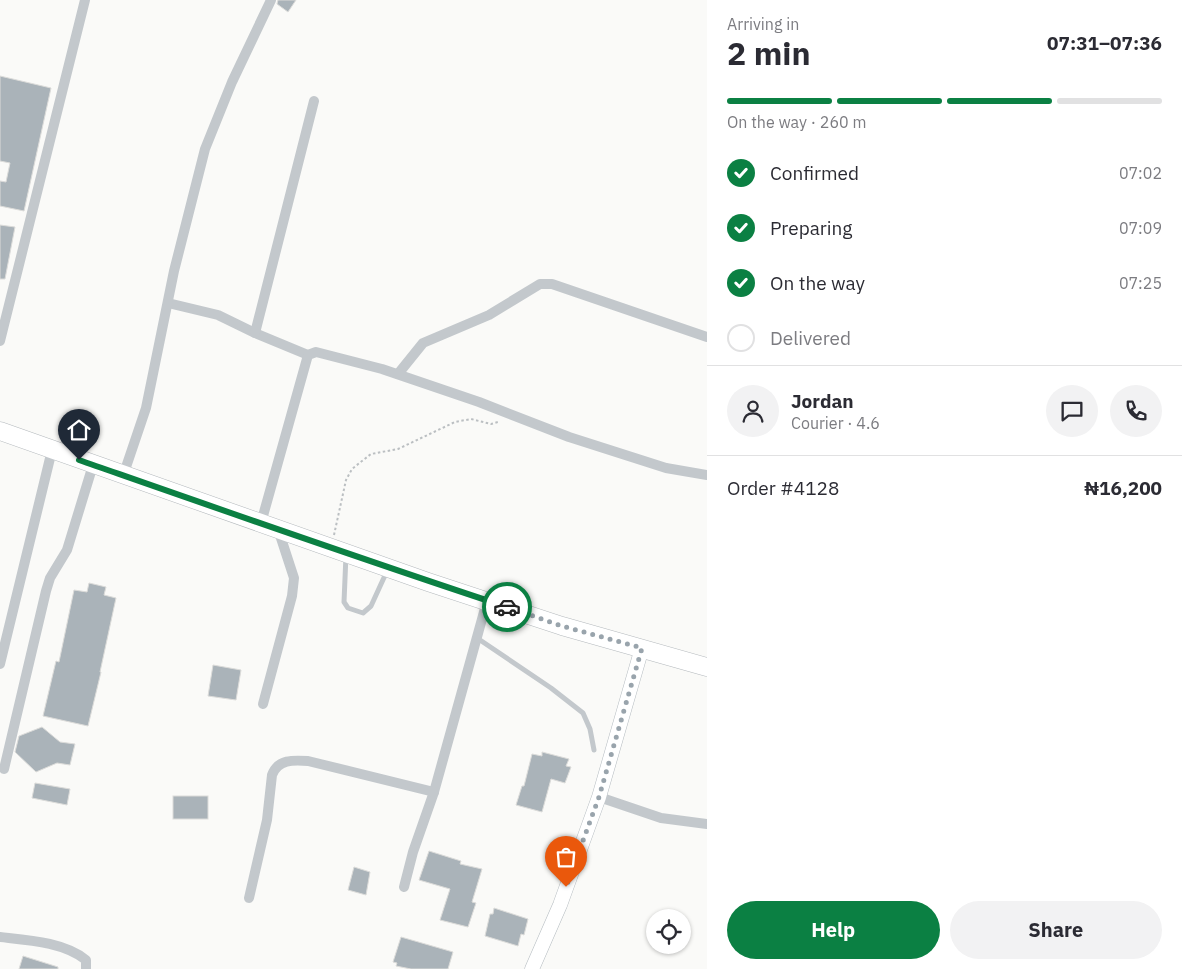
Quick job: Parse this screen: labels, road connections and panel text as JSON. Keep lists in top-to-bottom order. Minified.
{"page":{"heading":["2 min","Arriving in","07:31–07:36"],"panel":["Jordan","Courier · 4.6","Order #4128","₦16,200"],"bar":"On the way · 260 m","list":[["Confirmed","07:02"],["Preparing","07:09"],["On the way","07:25"],"Delivered"],"buttons":["Help","Share"]}}
